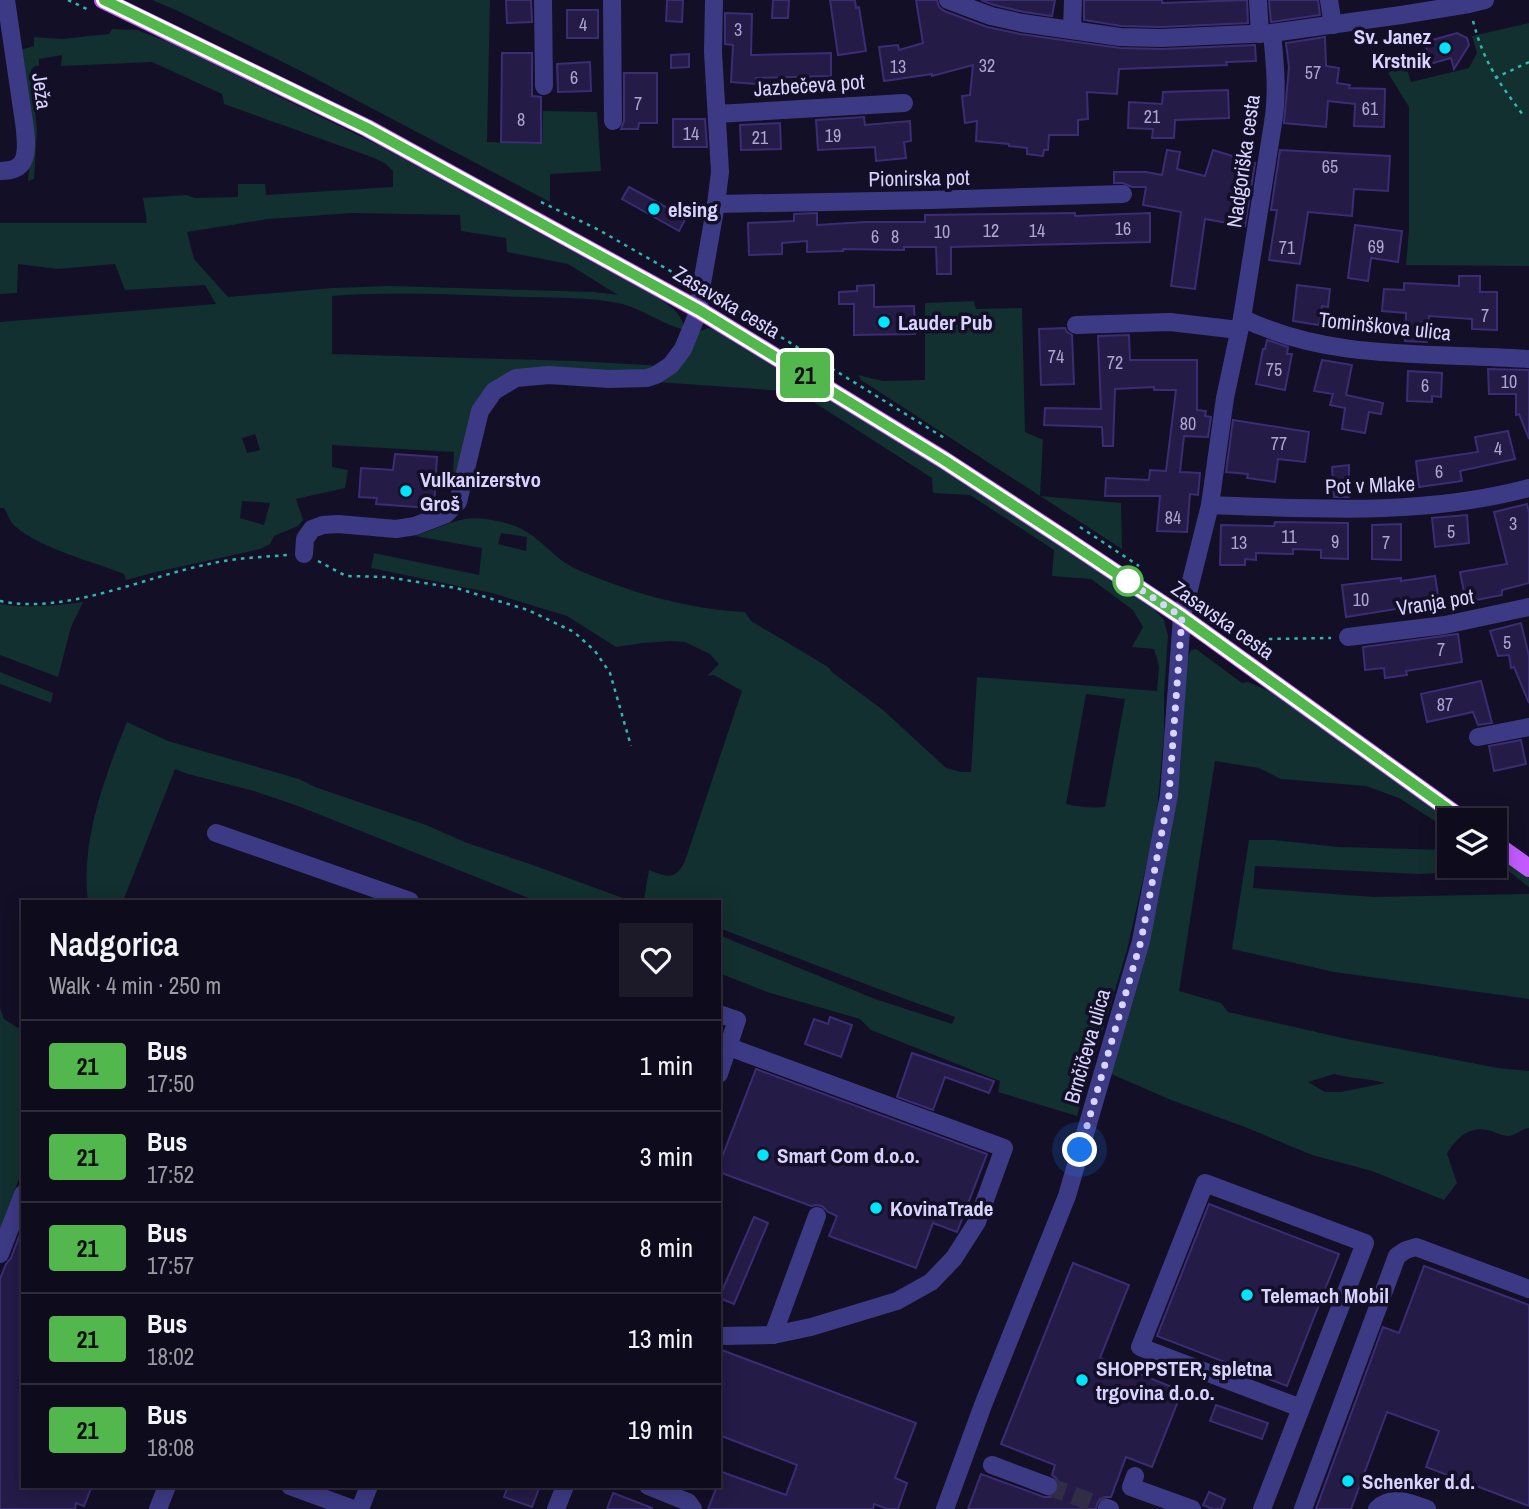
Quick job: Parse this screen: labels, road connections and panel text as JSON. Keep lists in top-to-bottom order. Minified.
{"streets":{"main road":["Zasavska cesta"],"street":["Jazbečeva pot","Ježa","Nadgoriška cesta","Pionirska pot","Tominškova ulica","Pot v Mlake","Vranja pot","Brnčičeva ulica"]},"crossings":[["Nadgoriška cesta","Zasavska cesta"],["Nadgoriška cesta","Tominškova ulica"],["Nadgoriška cesta","Pot v Mlake"],["Nadgoriška cesta","Brnčičeva ulica"],["Zasavska cesta","Brnčičeva ulica"]],"places":["Sv. Janez Krstnik","elsing","Lauder Pub","Vulkanizerstvo Groš","Smart Com d.o.o.","KovinaTrade","Telemach Mobil","SHOPPSTER, spletna trgovina d.o.o.","Schenker d.d."],"lines":["bus line 21"],"house_numbers":["4","3","32","13","57","6","7","61","21","8","14","19","21","65","16","12","14","10","6","8","69","71","7","74","72","75","10","6","80","77","4","6","84","3","5","11","9","13","7","10","5","7","87"],"page":{"on_map":"21","heading":["Nadgorica","Walk · 4 min · 250 m"],"list":[{"mark":"21","name":"Bus","note":"17:50","value":"1 min"},{"mark":"21","name":"Bus","note":"17:52","value":"3 min"},{"mark":"21","name":"Bus","note":"17:57","value":"8 min"},{"mark":"21","name":"Bus","note":"18:02","value":"13 min"},{"mark":"21","name":"Bus","note":"18:08","value":"19 min"}]}}
